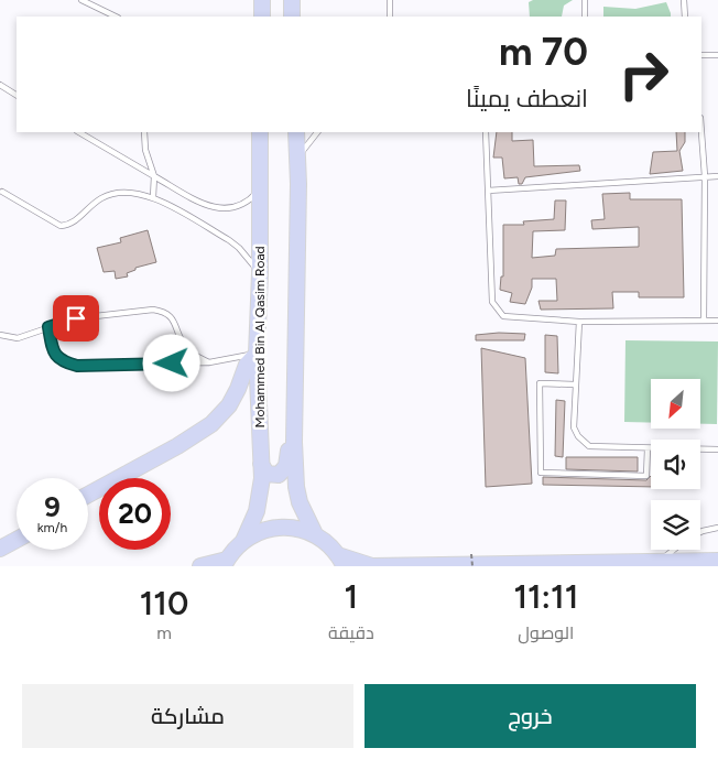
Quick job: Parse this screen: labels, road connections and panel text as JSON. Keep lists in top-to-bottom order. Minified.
{"streets":{"main road":["Mohammed Bin Al Qasim Road"]},"north":"bottom left","page":{"turn":["70 m","انعطف يمينًا"],"speed":"9 km/h","limit":"20","eta":["11:11","الوصول","1","دقيقة","110","m"],"buttons":["خروج","مشاركة"]}}
